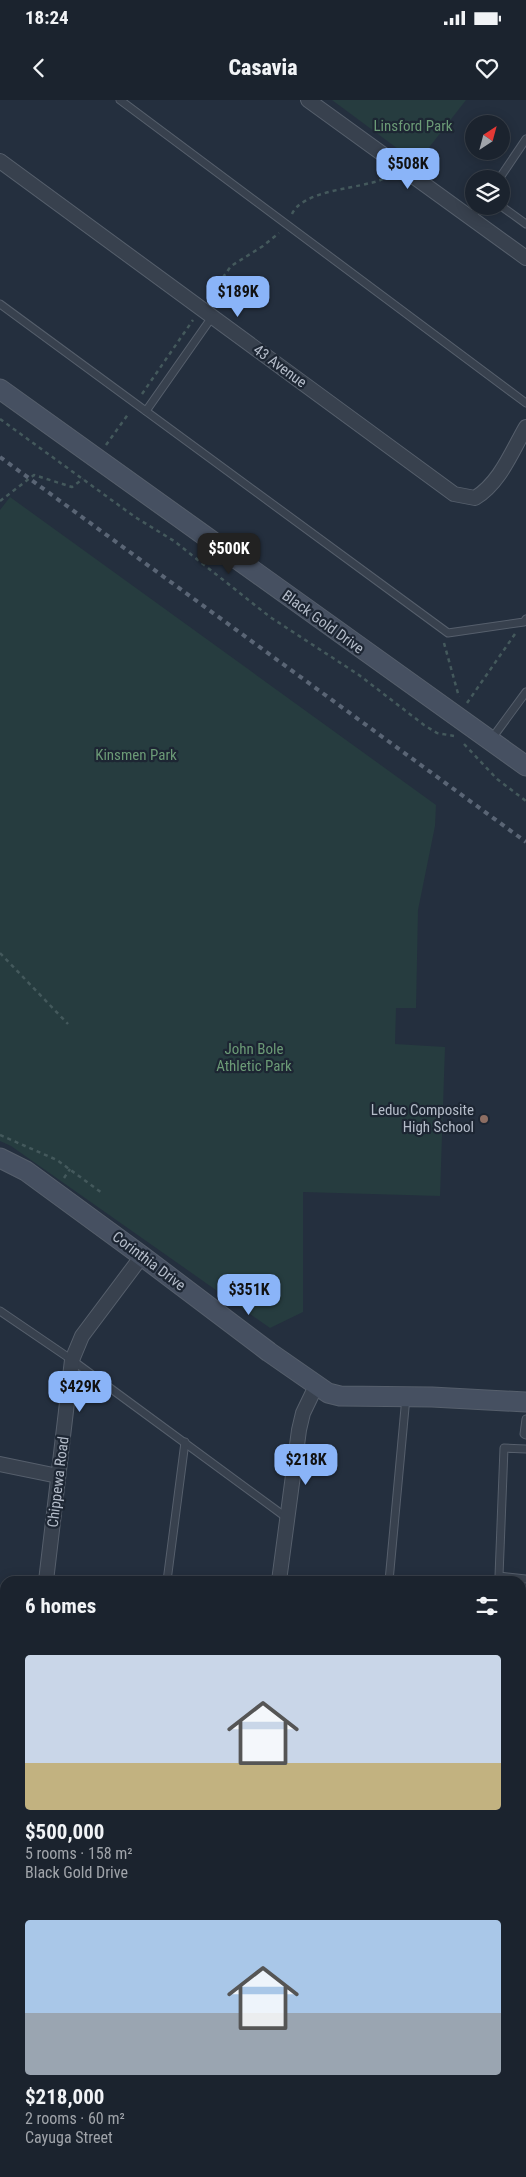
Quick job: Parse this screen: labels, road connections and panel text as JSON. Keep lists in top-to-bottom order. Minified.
{"streets":{"main road":["Black Gold Drive","Corinthia Drive"],"street":["43 Avenue","Chippewa Road"]},"crossings":[["Corinthia Drive","Chippewa Road"]],"parks":["Linsford Park","Kinsmen Park","John Bole Athletic Park"],"places":["Leduc Composite High School"],"north":"top right","page":{"status":"18:24","header":"Casavia","price":["$508K","$189K","$500K","$351K","$429K","$218K"],"heading":"6 homes","list":[{"name":"$500,000","note":"5 rooms · 158 m² · Black Gold Drive"},{"name":"$218,000","note":"2 rooms · 60 m² · Cayuga Street"}]}}
